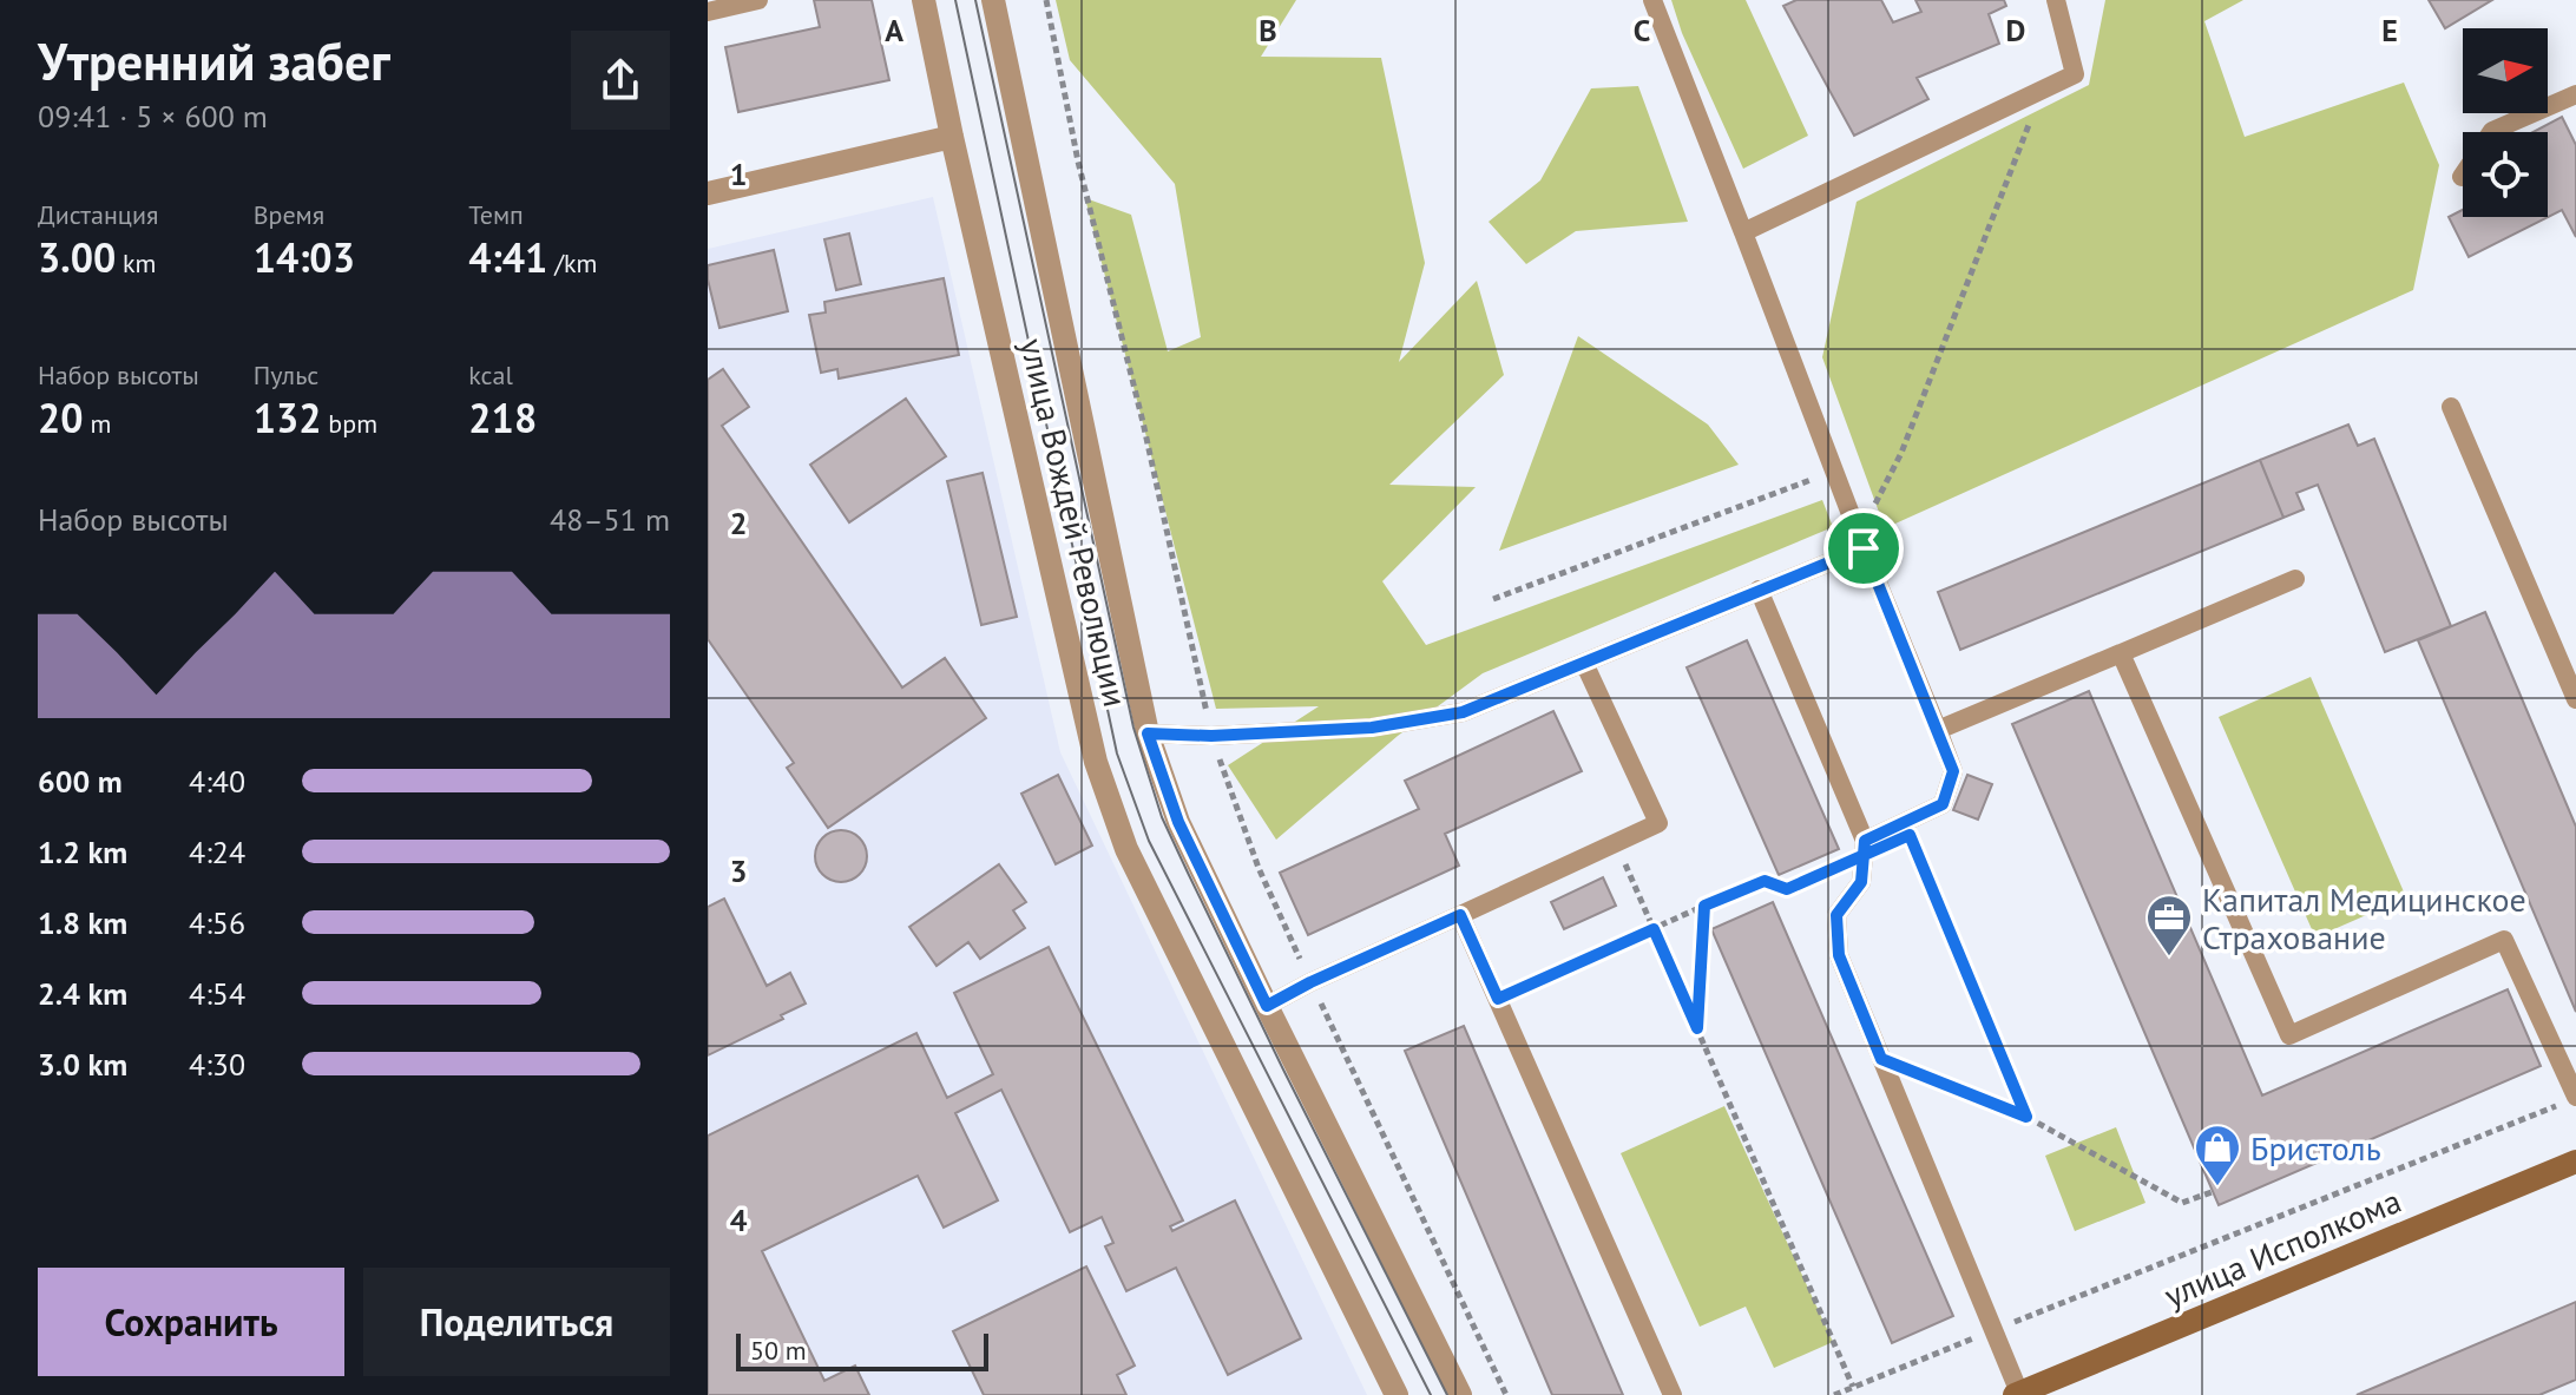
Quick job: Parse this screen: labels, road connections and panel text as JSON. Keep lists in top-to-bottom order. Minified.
{"streets":{"street":["улица Вождей Революции","улица Исполкома"]},"places":{"office":["Капитал Медицинское Страхование"],"shop":["Бристоль"]},"scale_bar":"50 m","north":"right","page":{"heading":["Утренний забег","09:41 · 5 × 600 m"],"stats":[["Дистанция","3.00 km"],["Время","14:03"],["Темп","4:41 /km"],["Набор высоты","20 m"],["Пульс","132 bpm"],["kcal","218"]],"chart":["Набор высоты","48–51 m"],"list":[{"name":"600 m","note":"4:40"},{"name":"1.2 km","note":"4:24"},{"name":"1.8 km","note":"4:56"},{"name":"2.4 km","note":"4:54"},{"name":"3.0 km","note":"4:30"}],"buttons":["Сохранить","Поделиться"],"scale":"50 m"},"grid":{"columns":["A","B","C","D","E"],"rows":["1","2","3","4"]}}
